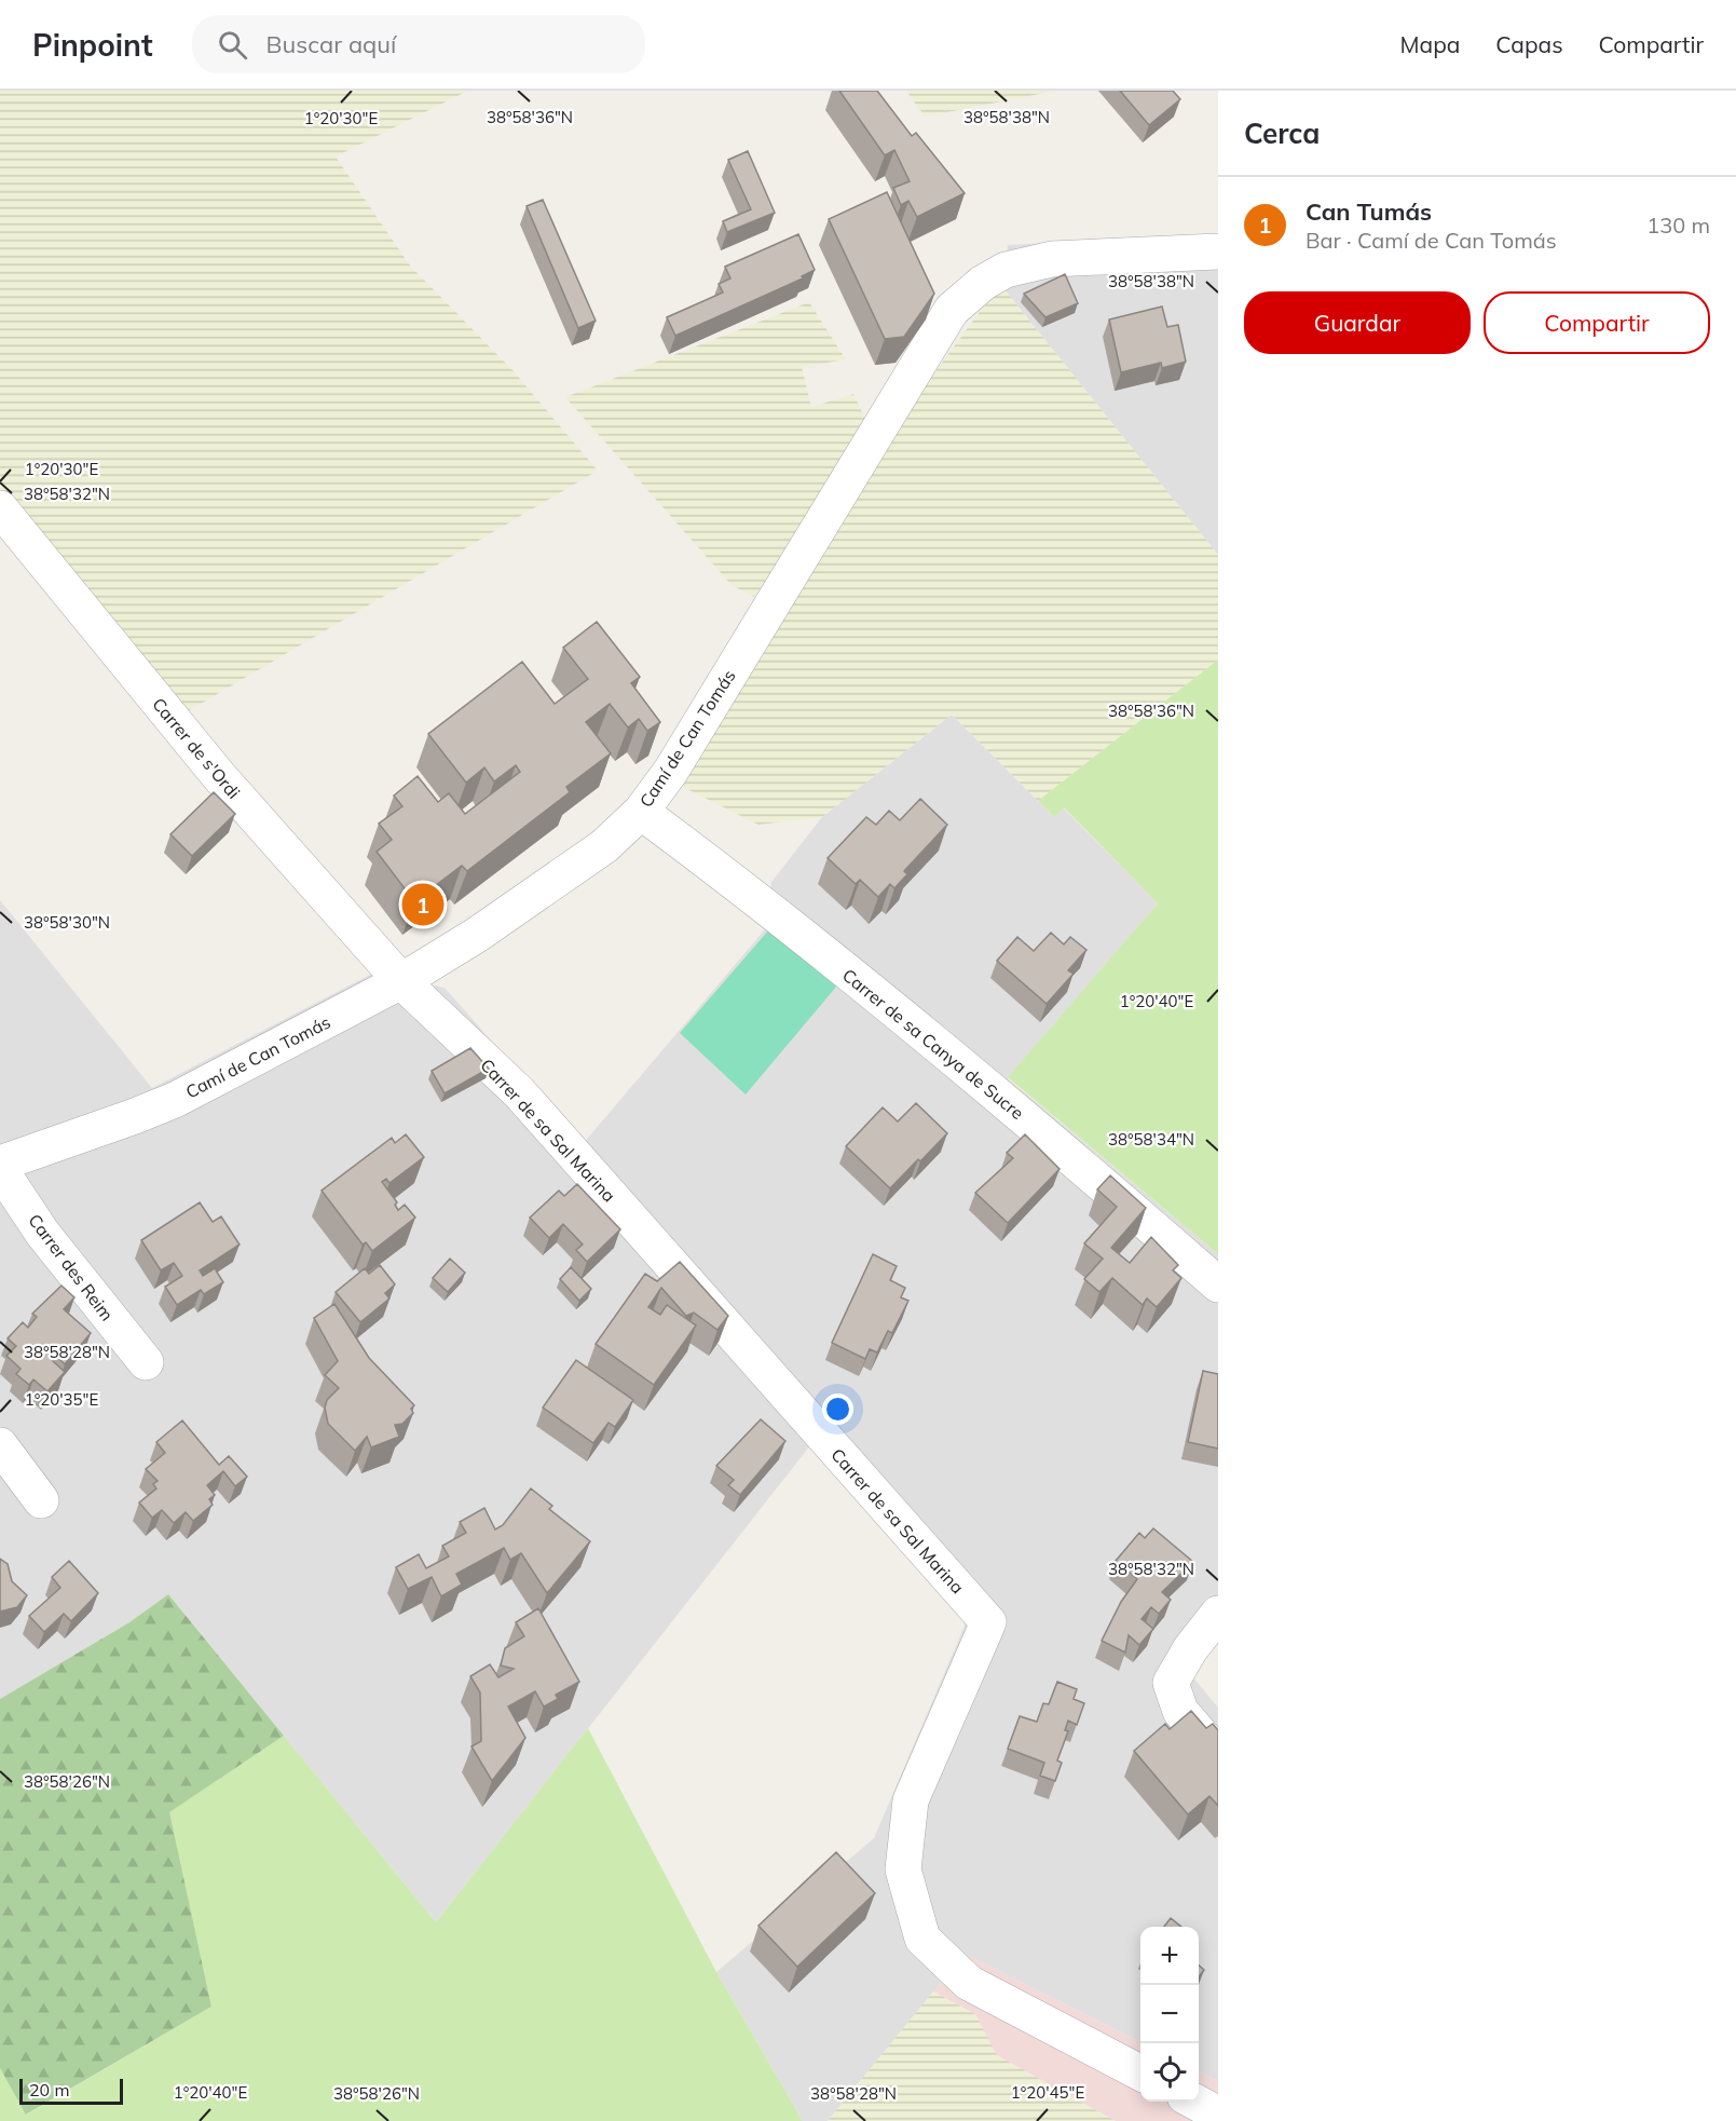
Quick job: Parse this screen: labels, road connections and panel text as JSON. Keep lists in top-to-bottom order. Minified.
{"streets":{"street":["Camí de Can Tomás","Carrer de s'Ordi","Carrer de sa Canya de Sucre","Carrer de sa Sal Marina","Carrer des Reim"]},"crossings":[["Camí de Can Tomás","Carrer de s'Ordi"],["Camí de Can Tomás","Carrer de sa Canya de Sucre"],["Camí de Can Tomás","Carrer de sa Sal Marina"],["Camí de Can Tomás","Carrer des Reim"],["Carrer de s'Ordi","Carrer de sa Sal Marina"]],"scale_bar":"20 m","page":{"header":"Pinpoint","search":"Buscar aquí","nav":["Mapa","Capas","Compartir"],"heading":"Cerca","list":[{"mark":"1","name":"Can Tumás","note":"Bar · Camí de Can Tomás","value":"130 m"}],"buttons":["Guardar","Compartir"],"pins":"1","map_buttons":["+","−"],"scale":"20 m"},"coordinates":["38°58'38\"N","38°58'36\"N","1°20'30\"E","38°58'32\"N","38°58'30\"N","1°20'40\"E","38°58'34\"N","38°58'28\"N","1°20'35\"E","38°58'26\"N","1°20'45\"E"]}
